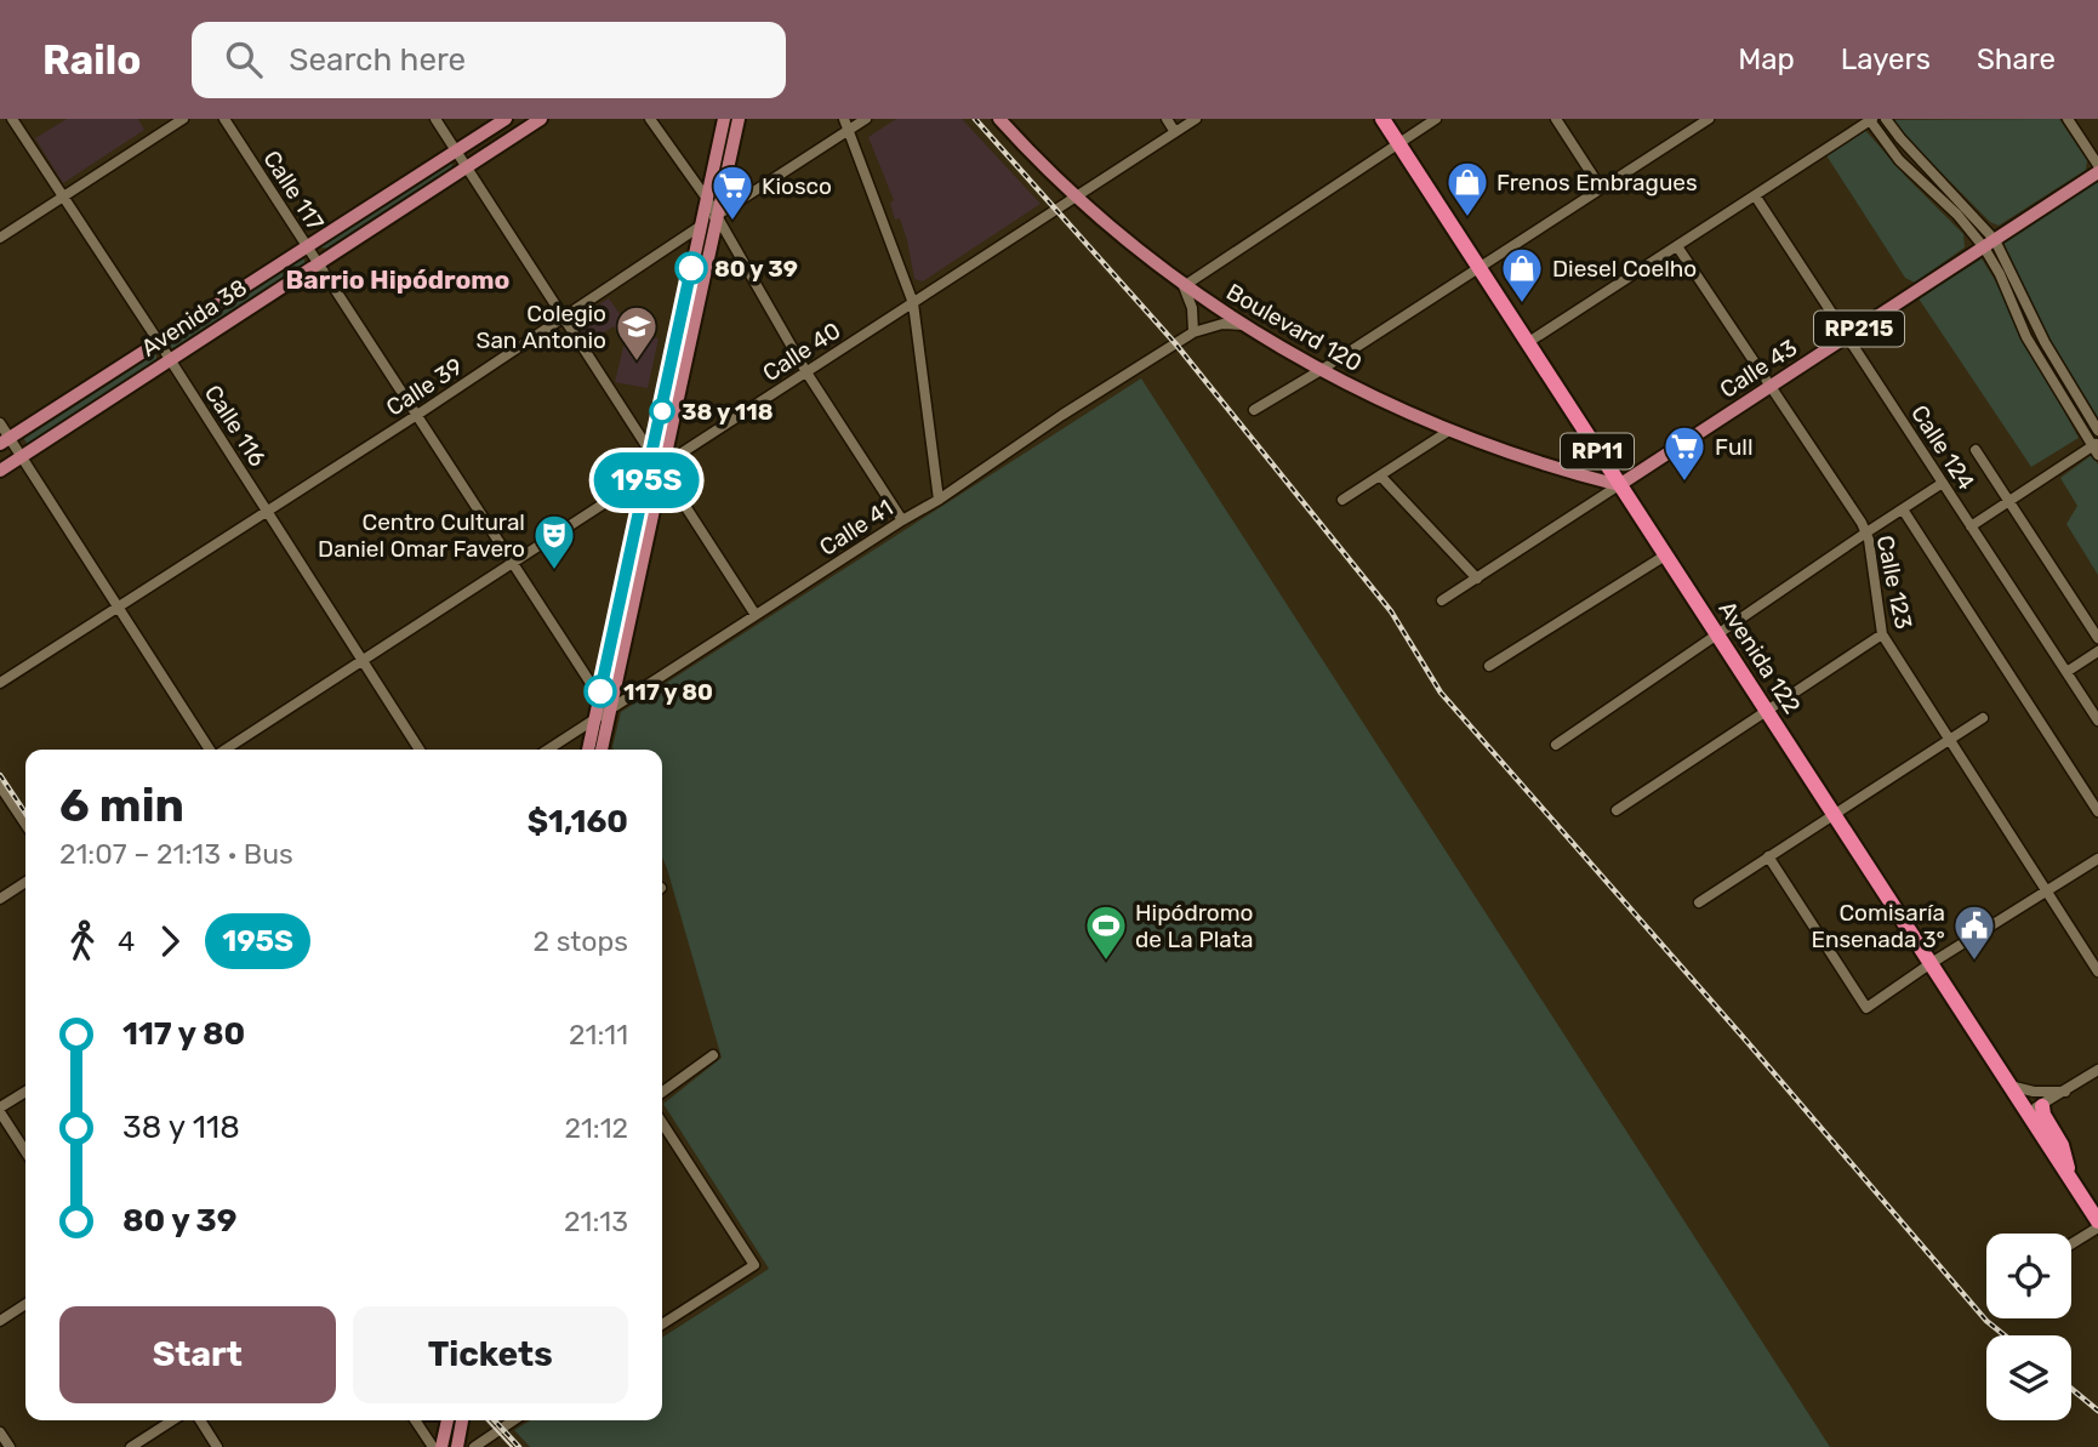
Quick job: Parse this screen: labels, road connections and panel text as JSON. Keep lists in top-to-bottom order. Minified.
{"streets":{"highway":["RP11","Avenida 122"],"main road":["Avenida 38","Boulevard 120","RP215","Calle 43"],"street":["Calle 117","Calle 40","Calle 39","Calle 116","Calle 124","Calle 41","Calle 123"]},"crossings":[["Calle 117","Avenida 38"],["Calle 117","Calle 40"],["Calle 117","Calle 39"],["Calle 117","Calle 41"],["Avenida 38","Calle 116"],["Boulevard 120","Calle 40"],["Boulevard 120","Calle 43"],["Boulevard 120","Calle 41"],["Boulevard 120","Avenida 122"],["Calle 40","Calle 116"],["Calle 43","Calle 124"],["Calle 43","Calle 123"],["Calle 43","Avenida 122"],["Calle 39","Calle 116"]],"districts":["Barrio Hipódromo"],"places":{"shop":["Frenos Embragues","Diesel Coelho"],"supermarket":["Kiosco","Full"],"other":["80 y 39","38 y 118","117 y 80"],"school or university":["Colegio San Antonio"],"theatre":["Centro Cultural Daniel Omar Favero"],"sports":["Hipódromo de La Plata"],"public building":["Comisaría Ensenada 3°"]},"lines":["bus line 195S"],"page":{"header":"Railo","search":"Search here","nav":["Map","Layers","Share"],"on_map":"195S","heading":["6 min","21:07 – 21:13 · Bus","$1,160"],"legs":["4","195S","2 stops"],"list":[{"name":"117 y 80","value":"21:11"},{"name":"38 y 118","value":"21:12"},{"name":"80 y 39","value":"21:13"}],"buttons":["Start","Tickets"]}}
